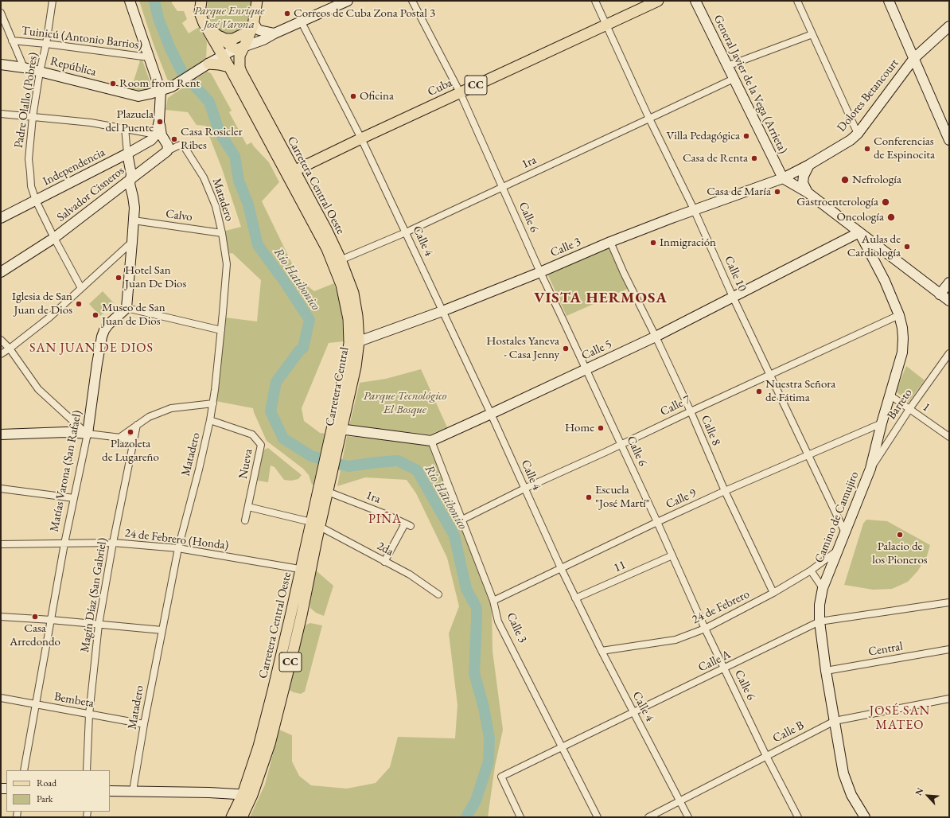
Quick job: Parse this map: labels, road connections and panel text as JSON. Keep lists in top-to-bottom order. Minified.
{"streets":{"main road":["República","General Javier de la Vega (Arrieta)","CC","Cuba","Dolores Betancourt","Independencia","Carretera Central Oeste","Salvador Cisneros","Calle 3","Calle 5","Carretera Central","Matías Varona (San Rafael)","Camino de Camujiro"],"street":["Tuinicú (Antonio Barrios)","Padre Olallo (Pobres)","1ra","Matadero","Calvo","Calle 6","Calle 4","Calle 10","Barreto","Calle 7","1","Calle 8","Nueva","Calle 9","24 de Febrero (Honda)","2da","11","Magín Díaz (San Gabriel)","24 de Febrero","Central","Calle A","Bembeta","Calle B"]},"crossings":[["Tuinicú (Antonio Barrios)","Padre Olallo (Pobres)"],["República","Padre Olallo (Pobres)"],["General Javier de la Vega (Arrieta)","Dolores Betancourt"],["General Javier de la Vega (Arrieta)","1ra"],["General Javier de la Vega (Arrieta)","Calle 3"],["CC","Carretera Central Oeste"],["Cuba","Carretera Central Oeste"],["Cuba","Calle 6"],["Cuba","Calle 4"],["Cuba","Calle 10"],["Dolores Betancourt","Calle 3"],["Padre Olallo (Pobres)","Independencia"],["Padre Olallo (Pobres)","Salvador Cisneros"],["1ra","Carretera Central Oeste"],["1ra","Calle 6"],["1ra","Calle 4"],["1ra","Calle 10"],["1ra","2da"],["Carretera Central Oeste","Calle 3"],["Carretera Central Oeste","Carretera Central"],["Carretera Central Oeste","24 de Febrero (Honda)"],["Carretera Central Oeste","2da"],["Salvador Cisneros","Matadero"],["Matadero","Calvo"],["Matadero","Nueva"],["Matadero","24 de Febrero (Honda)"],["Matadero","Bembeta"],["Calle 6","Calle 3"],["Calle 6","Calle 5"],["Calle 6","Calle 7"],["Calle 6","Calle 9"],["Calle 6","11"],["Calle 6","24 de Febrero"],["Calle 6","Calle A"],["Calle 6","Calle B"],["Calle 4","Calle 3"],["Calle 4","Calle 5"],["Calle 4","Calle 7"],["Calle 4","Calle 9"],["Calle 4","11"],["Calle 4","24 de Febrero"],["Calle 4","Calle A"],["Calle 4","Calle B"],["Calle 3","Calle 10"],["Calle 3","Calle 5"],["Calle 3","Carretera Central"],["Calle 3","Calle 7"],["Calle 3","Calle 8"],["Calle 3","Calle 9"],["Calle 3","Calle A"],["Calle 10","Calle 5"],["Calle 10","Calle 7"],["Calle 10","Calle 9"],["Calle 10","Camino de Camujiro"],["Calle 5","Calle 8"],["Calle 5","Camino de Camujiro"],["Barreto","1"],["Barreto","Camino de Camujiro"],["Calle 7","Calle 8"],["Calle 7","Camino de Camujiro"],["1","Camino de Camujiro"],["Calle 8","Calle 9"],["Calle 8","24 de Febrero"],["Matías Varona (San Rafael)","24 de Febrero (Honda)"],["Matías Varona (San Rafael)","Bembeta"],["Calle 9","Camino de Camujiro"],["Camino de Camujiro","24 de Febrero"],["Camino de Camujiro","Central"],["Camino de Camujiro","Calle A"],["Camino de Camujiro","Calle B"],["24 de Febrero (Honda)","Magín Díaz (San Gabriel)"],["Magín Díaz (San Gabriel)","Bembeta"]],"districts":["VISTA HERMOSA","SAN JUAN DE DIOS","PIÑA","JOSÉ SAN MATEO"],"water":["Río Hatibonico"],"parks":["Parque Enrique José Varona","Parque Tecnológico El Bosque"],"places":["Correos de Cuba Zona Postal 3","Room from Rent","Oficina","Plazuela del Puente","Villa Pedagógica","Casa Rosicler Ribes","Conferencias de Espinocita","Casa de Renta","Nefrología","Casa de María","Gastroenterología","Oncología","Inmigración","Aulas de Cardiología","Hotel San Juan De Dios","Iglesia de San Juan de Dios","Museo de San Juan de Dios","Hostales Yaneva - Casa Jenny","Nuestra Señora de Fátima","Home","Plazoleta de Lugareño","Escuela \"José Martí\"","Palacio de los Pioneros","Casa Arredondo"],"legend":["Road","Park"],"north":"top left"}
